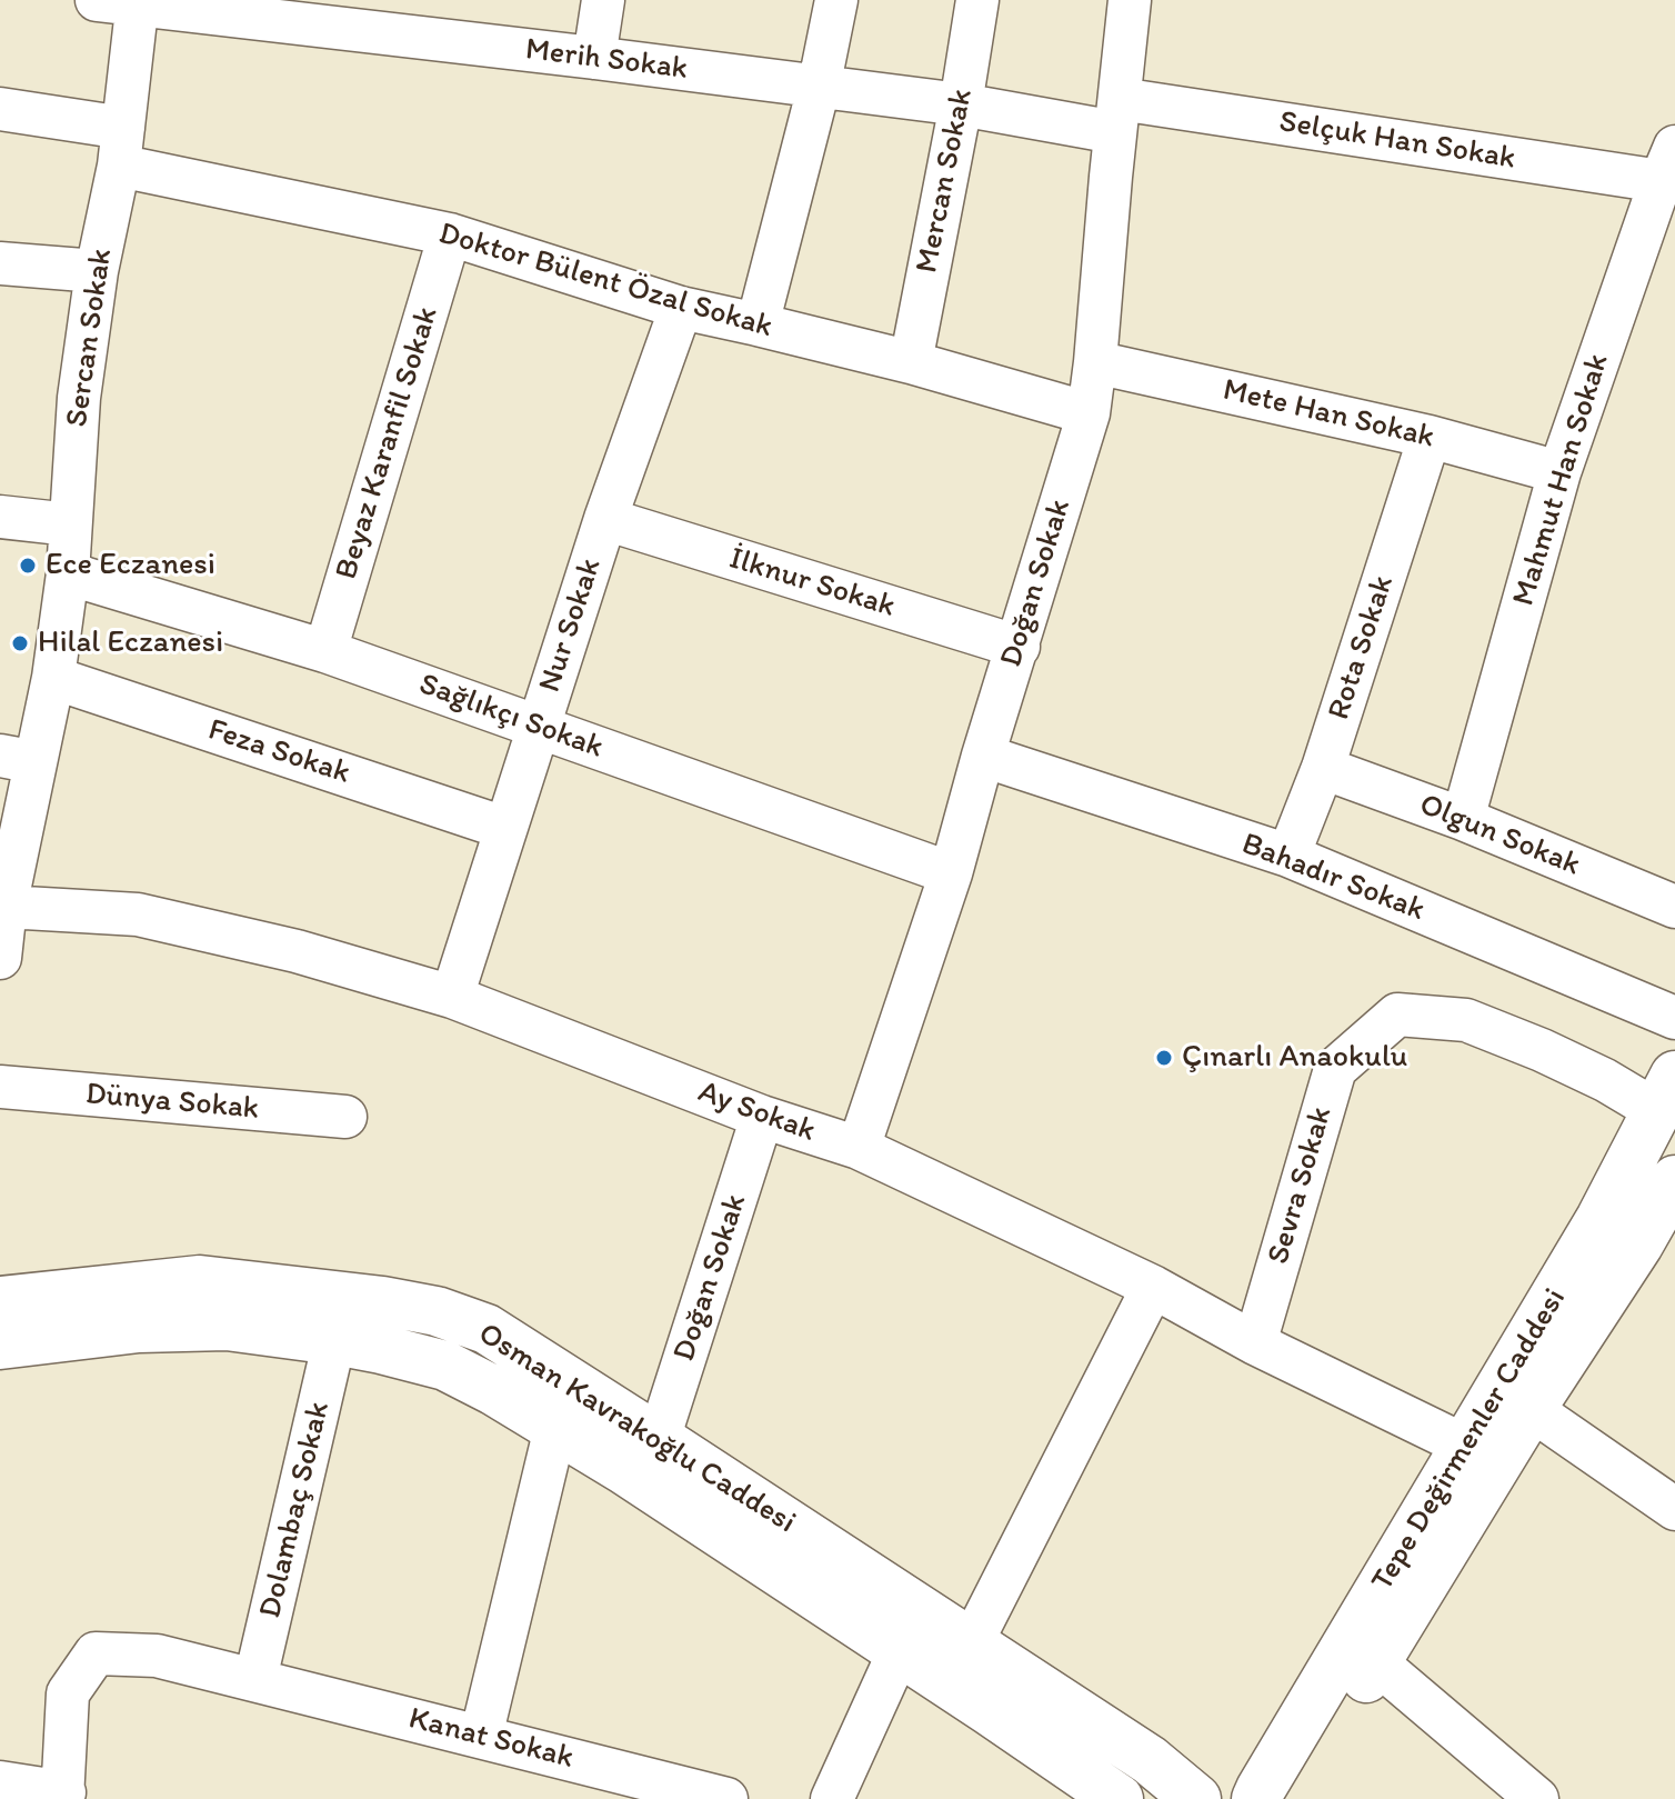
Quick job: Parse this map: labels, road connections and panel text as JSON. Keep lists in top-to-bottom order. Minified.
{"streets":{"street":["Merih Sokak","Selçuk Han Sokak","Mercan Sokak","Doktor Bülent Özal Sokak","Sercan Sokak","Mete Han Sokak","Beyaz Karanfil Sokak","Mahmut Han Sokak","İlknur Sokak","Doğan Sokak","Nur Sokak","Rota Sokak","Sağlıkçı Sokak","Feza Sokak","Olgun Sokak","Bahadır Sokak","Dünya Sokak","Ay Sokak","Sevra Sokak","Osman Kavrakoğlu Caddesi","Tepe Değirmenler Caddesi","Dolambaç Sokak","Kanat Sokak"]},"crossings":[["Merih Sokak","Selçuk Han Sokak"],["Merih Sokak","Mercan Sokak"],["Merih Sokak","Sercan Sokak"],["Merih Sokak","Doğan Sokak"],["Selçuk Han Sokak","Mahmut Han Sokak"],["Selçuk Han Sokak","Doğan Sokak"],["Mercan Sokak","Doktor Bülent Özal Sokak"],["Doktor Bülent Özal Sokak","Sercan Sokak"],["Doktor Bülent Özal Sokak","Beyaz Karanfil Sokak"],["Doktor Bülent Özal Sokak","Doğan Sokak"],["Doktor Bülent Özal Sokak","Nur Sokak"],["Sercan Sokak","Sağlıkçı Sokak"],["Sercan Sokak","Feza Sokak"],["Sercan Sokak","Ay Sokak"],["Mete Han Sokak","Mahmut Han Sokak"],["Mete Han Sokak","Doğan Sokak"],["Mete Han Sokak","Rota Sokak"],["Beyaz Karanfil Sokak","Sağlıkçı Sokak"],["Mahmut Han Sokak","Olgun Sokak"],["İlknur Sokak","Doğan Sokak"],["İlknur Sokak","Nur Sokak"],["Doğan Sokak","Sağlıkçı Sokak"],["Doğan Sokak","Bahadır Sokak"],["Doğan Sokak","Ay Sokak"],["Doğan Sokak","Osman Kavrakoğlu Caddesi"],["Nur Sokak","Sağlıkçı Sokak"],["Nur Sokak","Feza Sokak"],["Nur Sokak","Ay Sokak"],["Rota Sokak","Olgun Sokak"],["Rota Sokak","Bahadır Sokak"],["Ay Sokak","Sevra Sokak"],["Ay Sokak","Tepe Değirmenler Caddesi"],["Sevra Sokak","Tepe Değirmenler Caddesi"],["Osman Kavrakoğlu Caddesi","Dolambaç Sokak"],["Dolambaç Sokak","Kanat Sokak"]],"places":["Ece Eczanesi","Hilal Eczanesi","Çınarlı Anaokulu"]}
